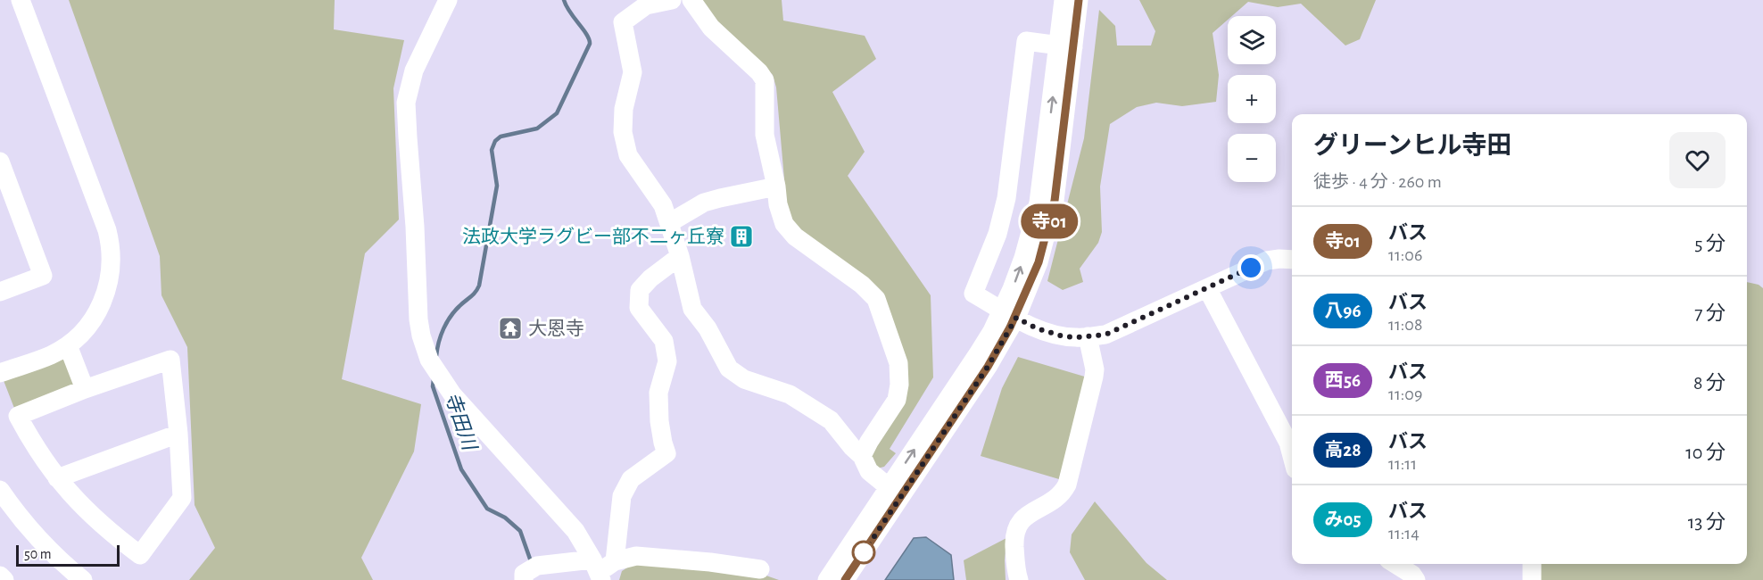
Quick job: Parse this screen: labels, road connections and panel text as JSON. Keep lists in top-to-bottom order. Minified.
{"water":["寺田川"],"places":{"building":["法政大学ラグビー部不二ヶ丘寮"],"temple":["大恩寺"]},"lines":["bus line 寺01"],"scale_bar":"50 m","page":{"on_map":"寺01","map_buttons":["+","−"],"heading":["グリーンヒル寺田","徒歩 · 4 分 · 260 m"],"list":[{"mark":"寺01","name":"バス","note":"11:06","value":"5 分"},{"mark":"八96","name":"バス","note":"11:08","value":"7 分"},{"mark":"西56","name":"バス","note":"11:09","value":"8 分"},{"mark":"高28","name":"バス","note":"11:11","value":"10 分"},{"mark":"み05","name":"バス","note":"11:14","value":"13 分"}],"scale":"50 m"}}
